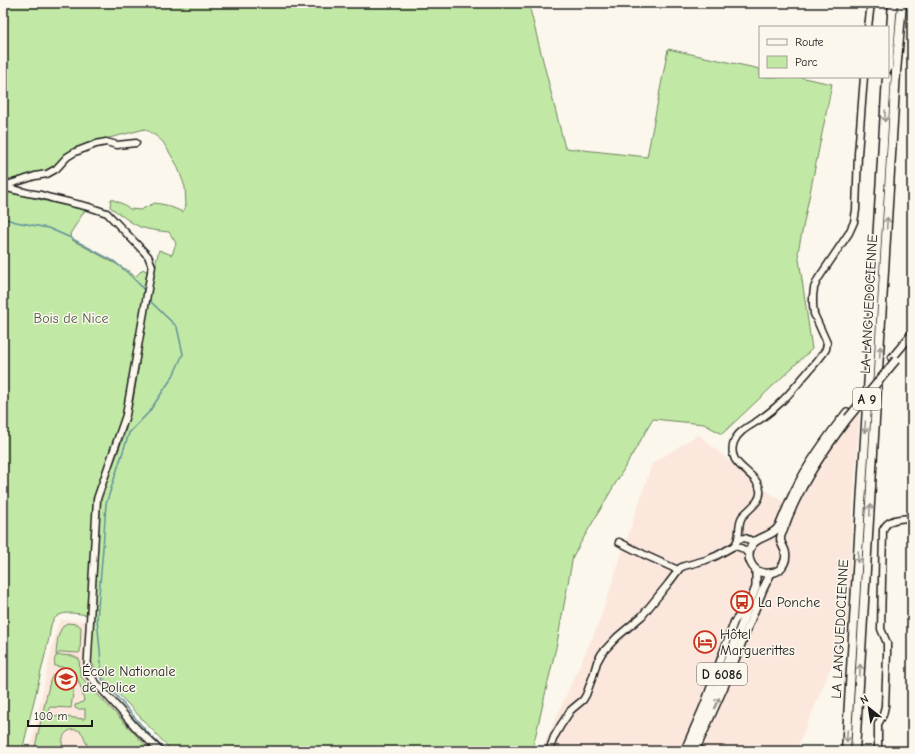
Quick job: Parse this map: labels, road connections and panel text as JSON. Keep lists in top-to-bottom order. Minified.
{"streets":{"highway":["LA LANGUEDOCIENNE","A 9"],"main road":["D 6086"]},"parks":["Bois de Nice"],"places":{"bus stop":["La Ponche"],"hotel":["Hôtel Marguerittes"],"school or university":["École Nationale de Police"]},"legend":["Route","Parc"],"scale_bar":"100 m","north":"top left"}
